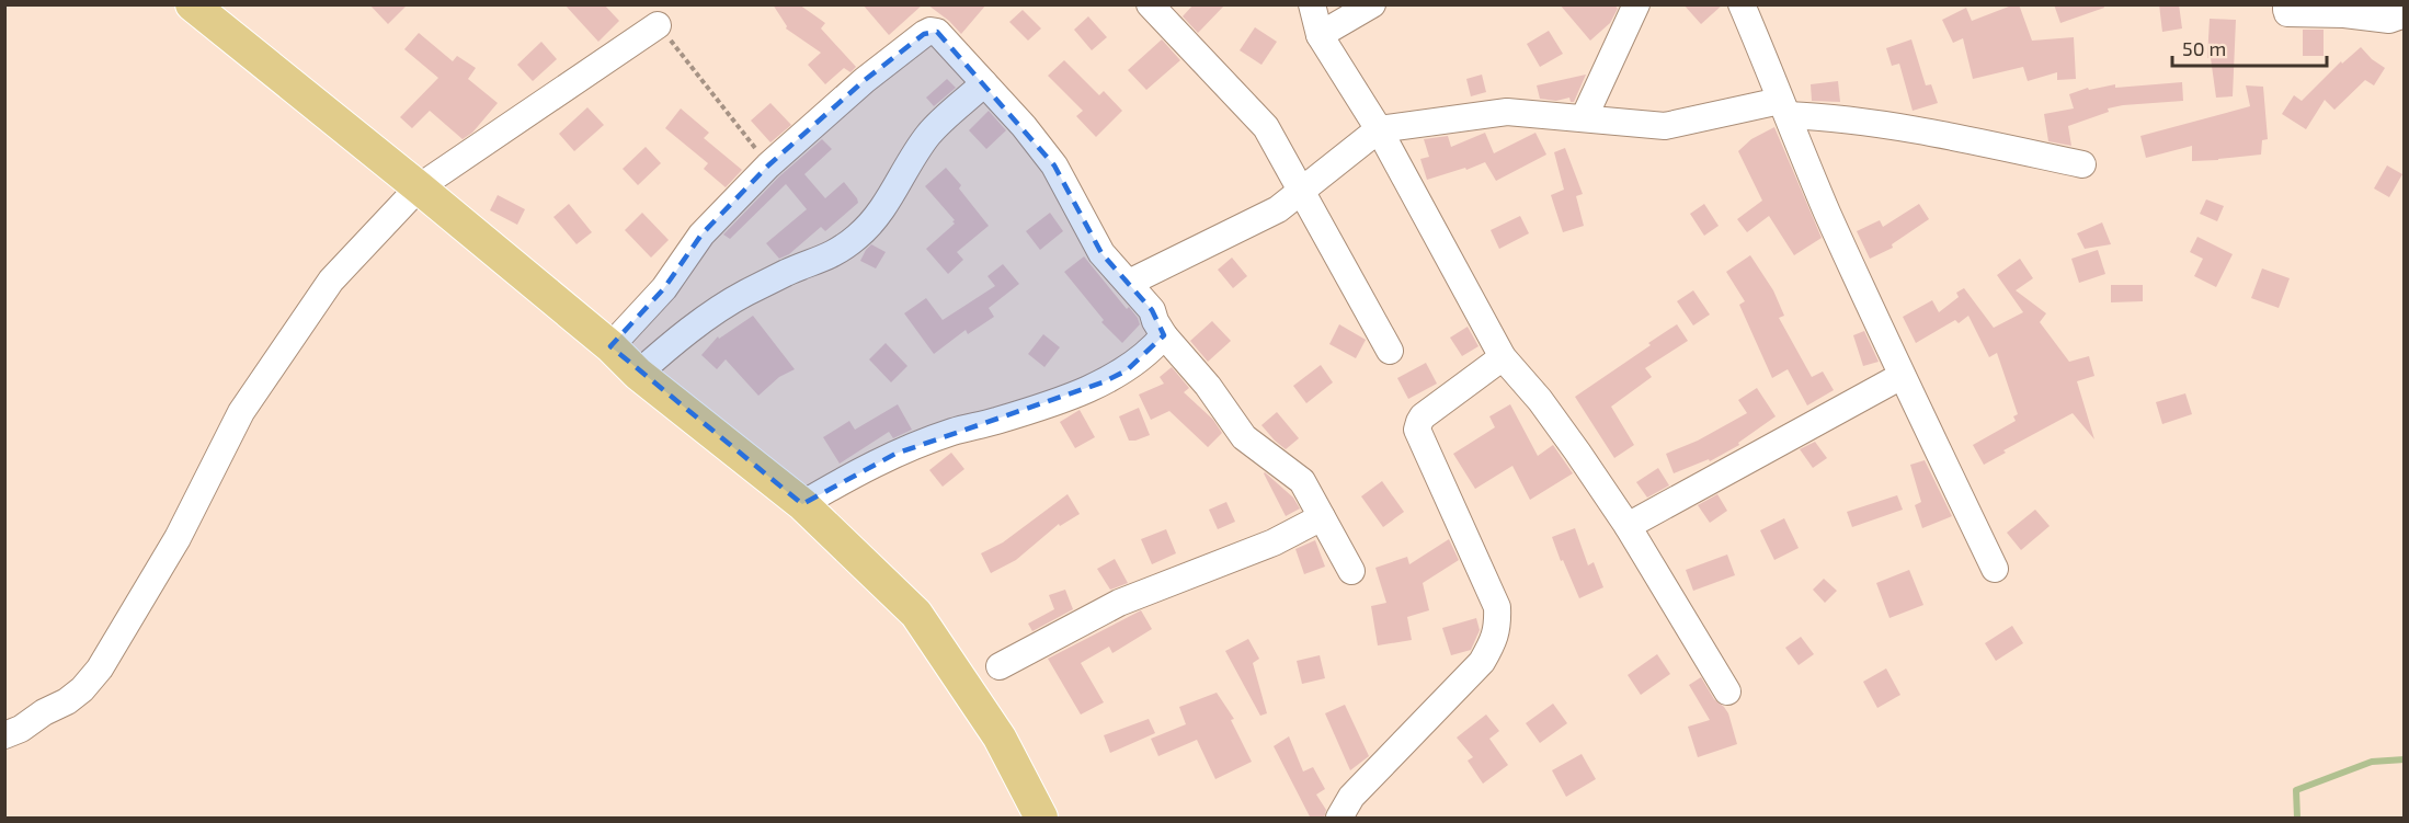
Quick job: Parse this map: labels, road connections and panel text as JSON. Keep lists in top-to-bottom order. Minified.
{"scale_bar":"50 m"}
